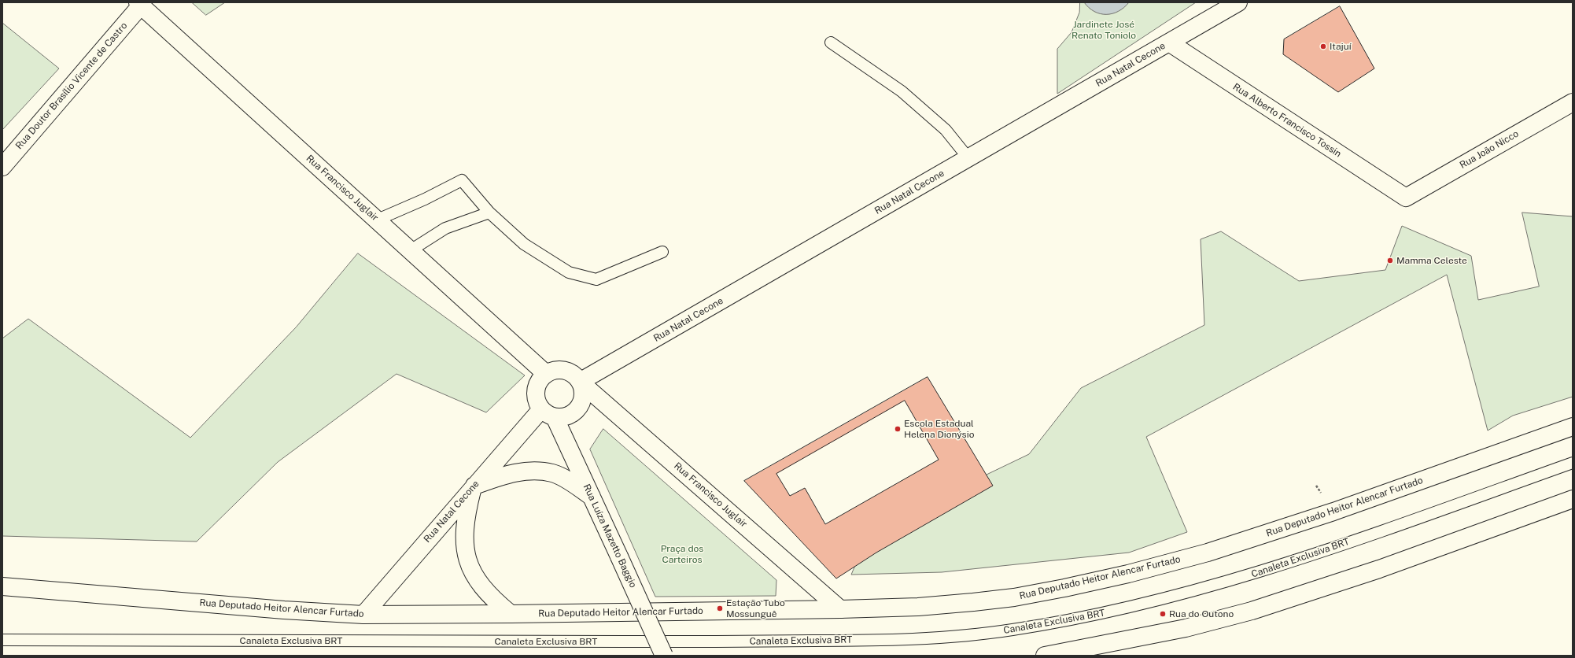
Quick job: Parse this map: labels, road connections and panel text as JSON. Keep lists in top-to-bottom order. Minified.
{"streets":{"street":["Rua Natal Cecone","Rua Doutor Brasílio Vicente de Castro","Rua Alberto Francisco Tossin","Rua João Nicco","Rua Francisco Juglair","Rua Deputado Heitor Alencar Furtado","Rua Luíza Mazetto Baggio"],"lane":["Canaleta Exclusiva BRT"]},"crossings":[["Rua Natal Cecone","Rua Alberto Francisco Tossin"],["Rua Natal Cecone","Rua Francisco Juglair"],["Rua Natal Cecone","Rua Deputado Heitor Alencar Furtado"],["Rua Natal Cecone","Rua Luíza Mazetto Baggio"],["Rua Doutor Brasílio Vicente de Castro","Rua Francisco Juglair"],["Rua Alberto Francisco Tossin","Rua João Nicco"],["Rua Francisco Juglair","Rua Deputado Heitor Alencar Furtado"],["Rua Francisco Juglair","Rua Luíza Mazetto Baggio"]],"parks":["Jardinete José Renato Toniolo","Praça dos Carteiros"],"places":["Itajuí","Mamma Celeste","Escola Estadual Helena Dionýsio","Estação Tubo Mossunguê","Rua do Outono"]}
